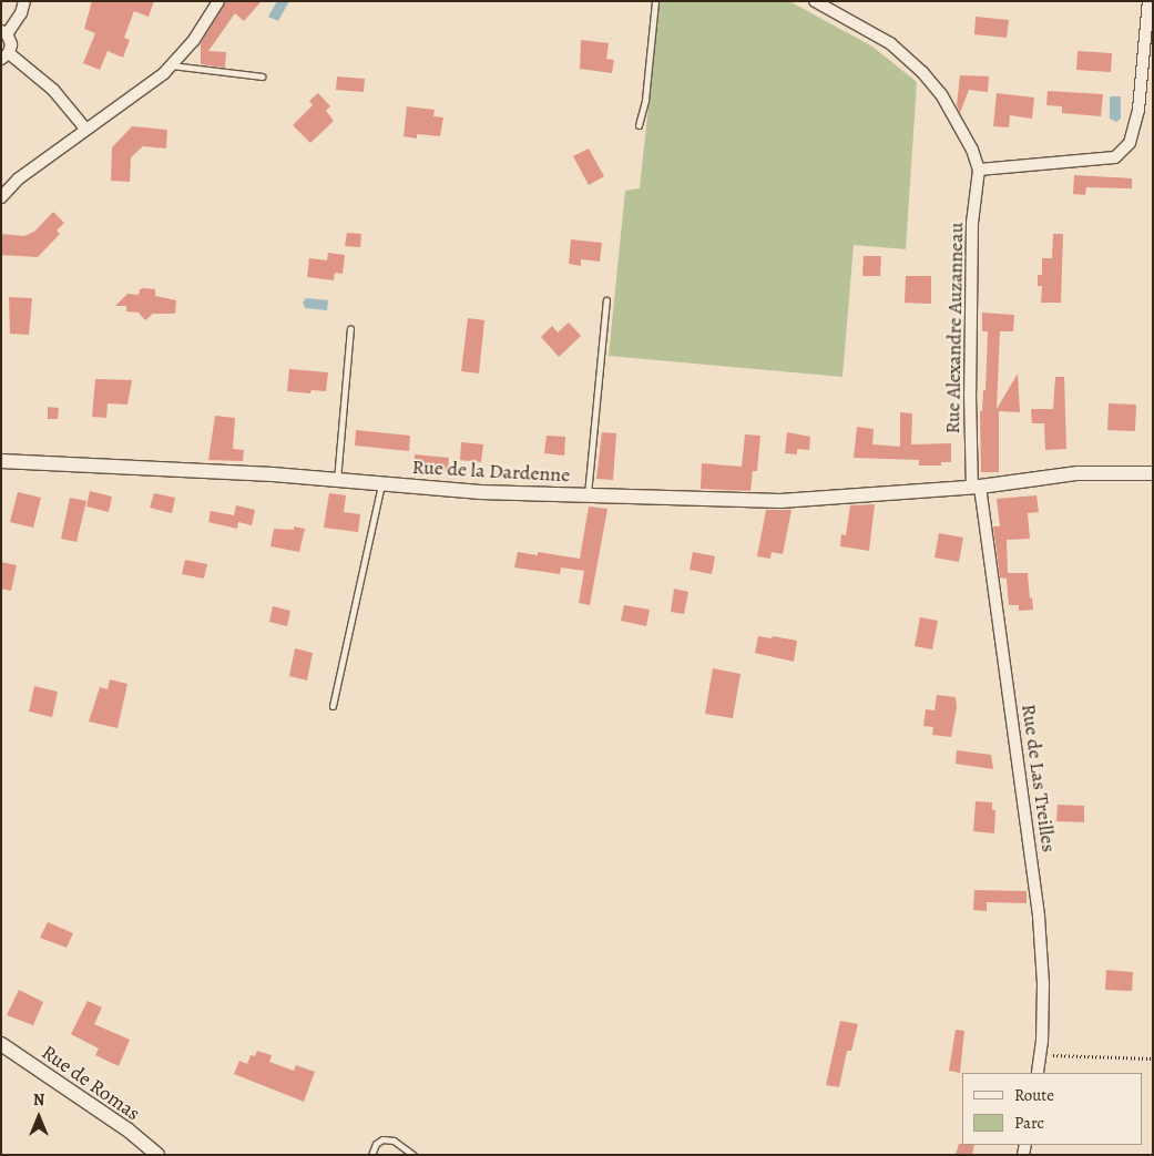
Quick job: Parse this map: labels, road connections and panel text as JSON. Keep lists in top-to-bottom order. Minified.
{"streets":{"street":["Rue Alexandre Auzanneau","Rue de la Dardenne","Rue de Las Treilles","Rue de Romas"]},"crossings":[["Rue Alexandre Auzanneau","Rue de la Dardenne"],["Rue Alexandre Auzanneau","Rue de Las Treilles"],["Rue de la Dardenne","Rue de Las Treilles"]],"legend":["Route","Parc"],"north":"top"}
